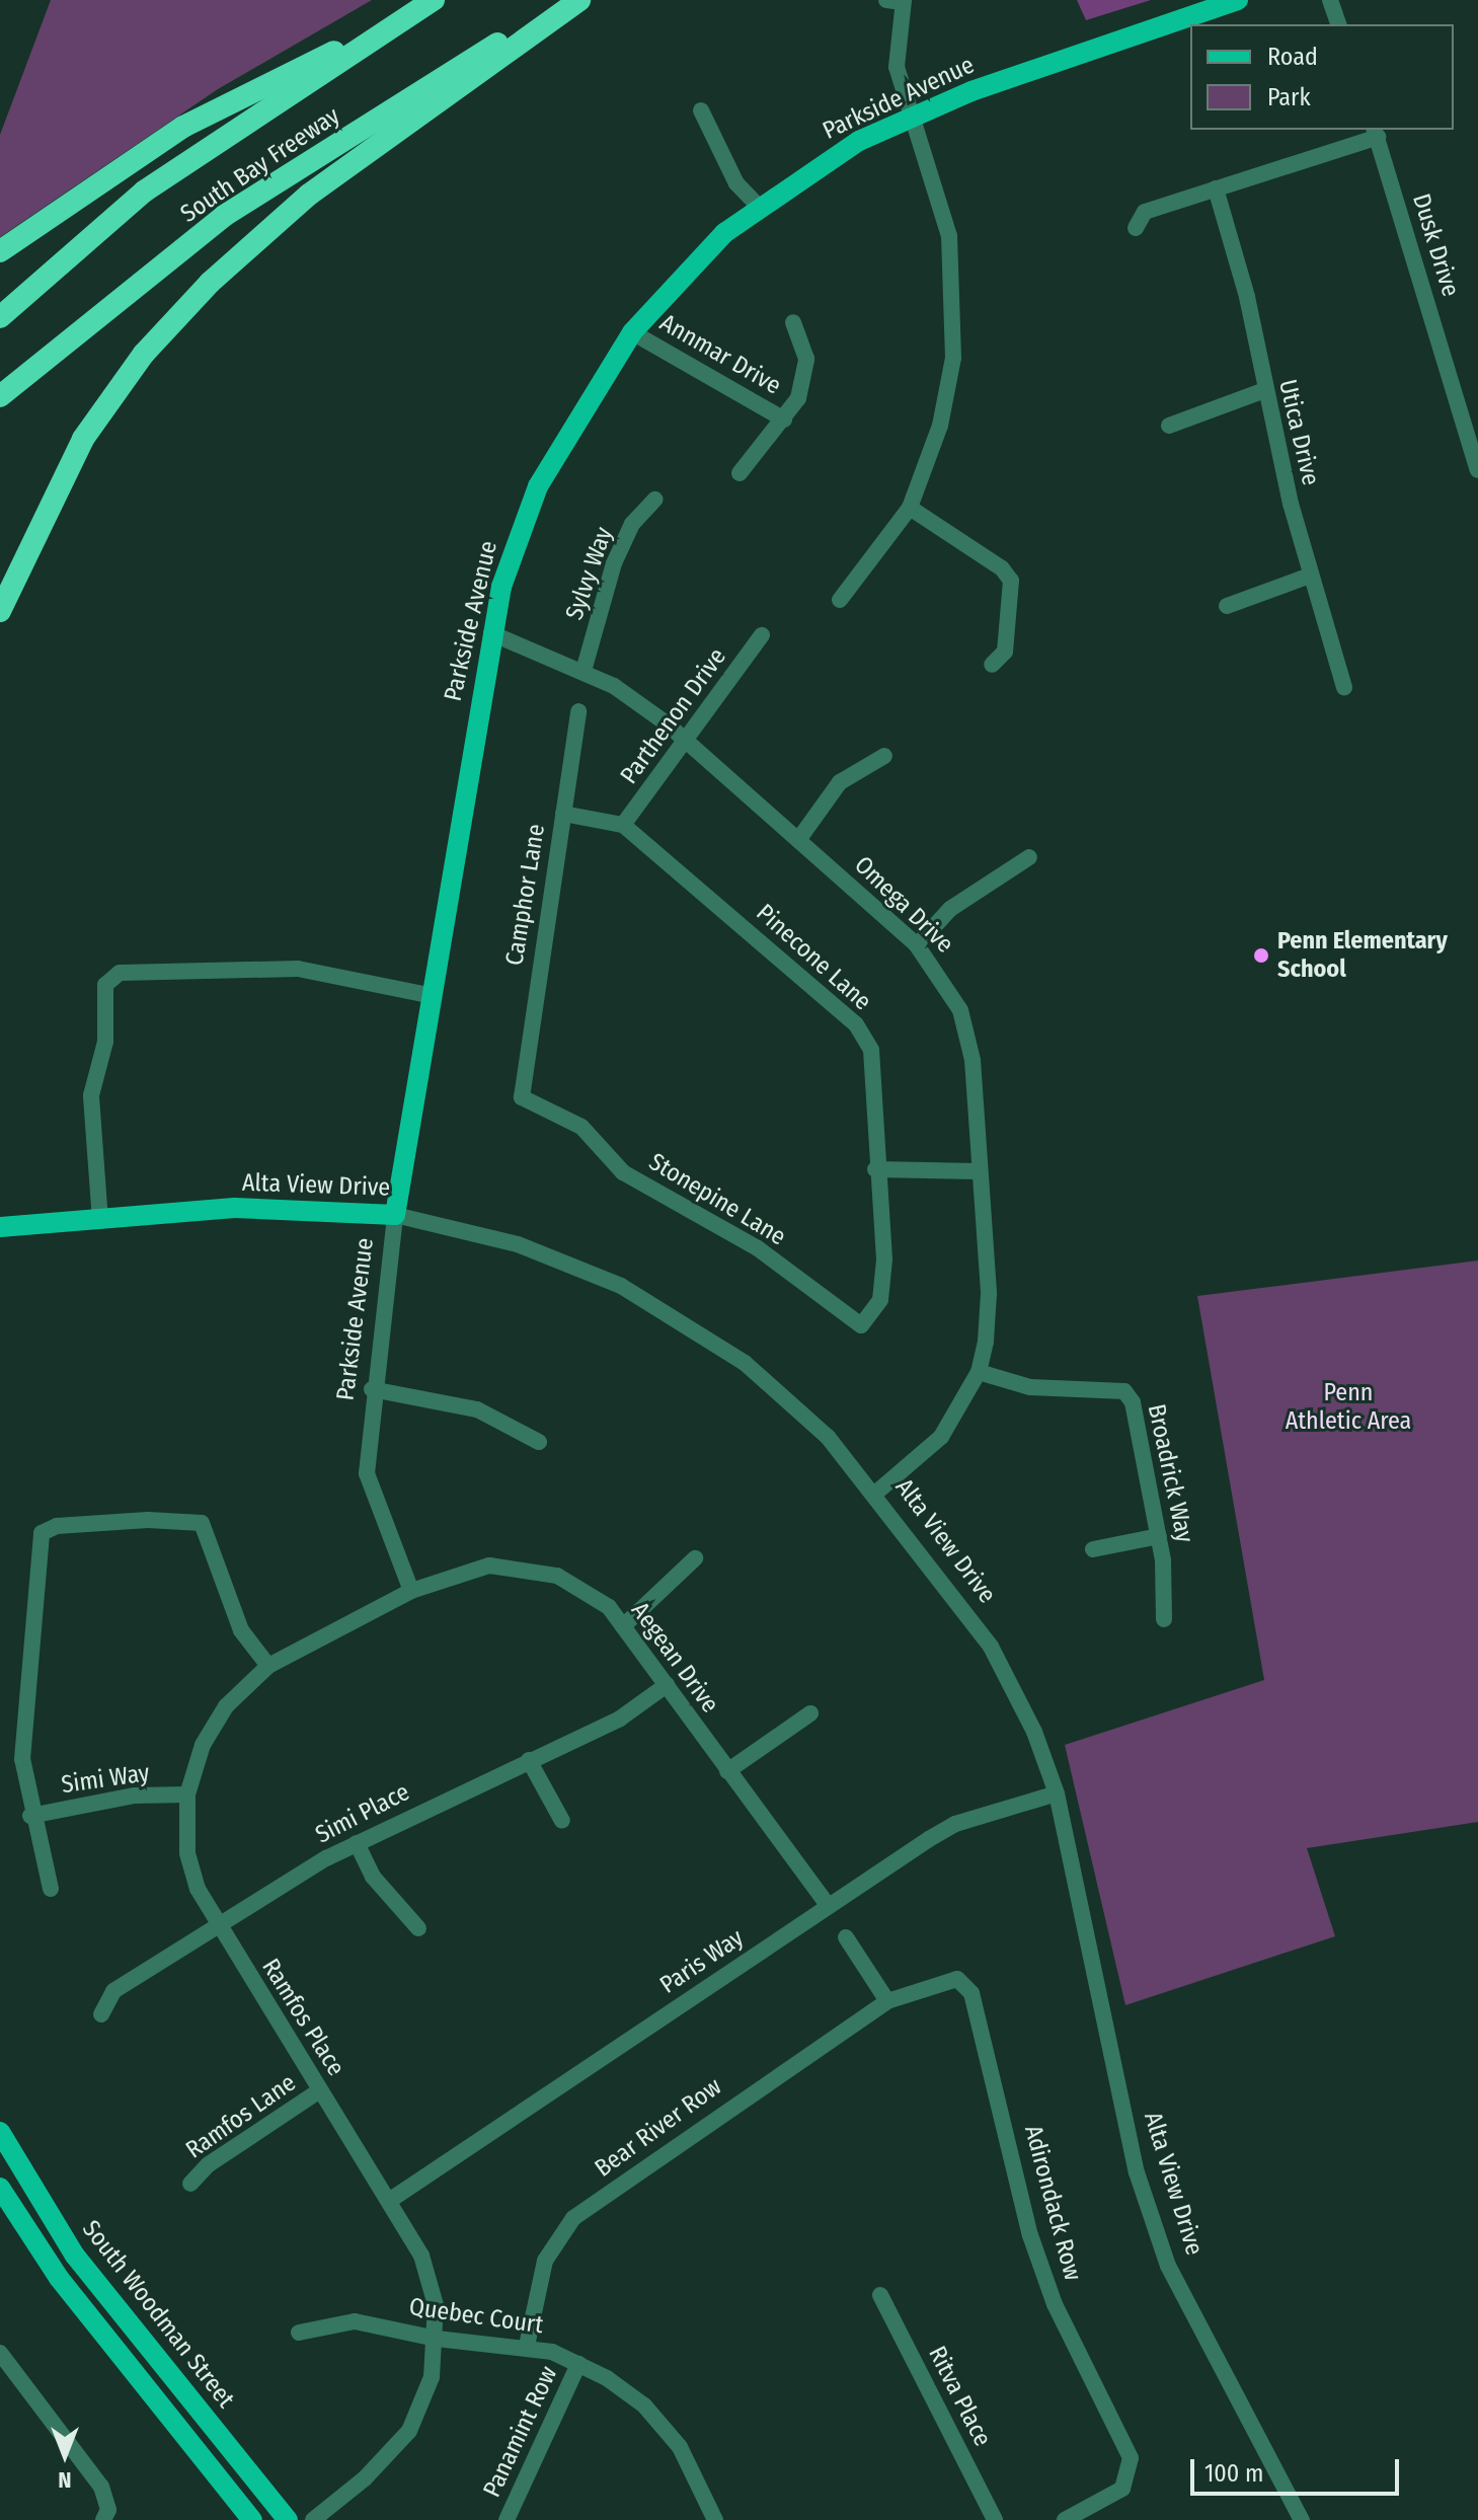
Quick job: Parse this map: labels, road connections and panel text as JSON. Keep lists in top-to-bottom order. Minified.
{"streets":{"highway":["South Bay Freeway"],"main road":["Parkside Avenue","Alta View Drive","South Woodman Street"],"street":["Dusk Drive","Annmar Drive","Utica Drive","Sylvy Way","Parthenon Drive","Camphor Lane","Omega Drive","Pinecone Lane","Stonepine Lane","Broadrick Way","Aegean Drive","Simi Way","Simi Place","Paris Way","Ramfos Place","Ramfos Lane","Bear River Row","Adirondack Row","Quebec Court","Ritva Place","Panamint Row"]},"crossings":[["Parkside Avenue","Annmar Drive"],["Parkside Avenue","Omega Drive"],["Parkside Avenue","Alta View Drive"],["Parkside Avenue","Aegean Drive"],["Parkside Avenue","Ramfos Place"],["Sylvy Way","Omega Drive"],["Parthenon Drive","Omega Drive"],["Parthenon Drive","Pinecone Lane"],["Camphor Lane","Stonepine Lane"],["Omega Drive","Alta View Drive"],["Omega Drive","Broadrick Way"],["Pinecone Lane","Stonepine Lane"],["Alta View Drive","Paris Way"],["Aegean Drive","Simi Place"],["Aegean Drive","Paris Way"],["Aegean Drive","Ramfos Place"],["Simi Way","Ramfos Place"],["Simi Place","Ramfos Place"],["Paris Way","Ramfos Place"],["Ramfos Place","Ramfos Lane"],["Ramfos Place","Quebec Court"],["Bear River Row","Adirondack Row"],["Bear River Row","Quebec Court"],["Quebec Court","Panamint Row"]],"parks":["Penn Athletic Area"],"places":["Penn Elementary School"],"legend":["Road","Park"],"scale_bar":"100 m","north":"bottom"}
